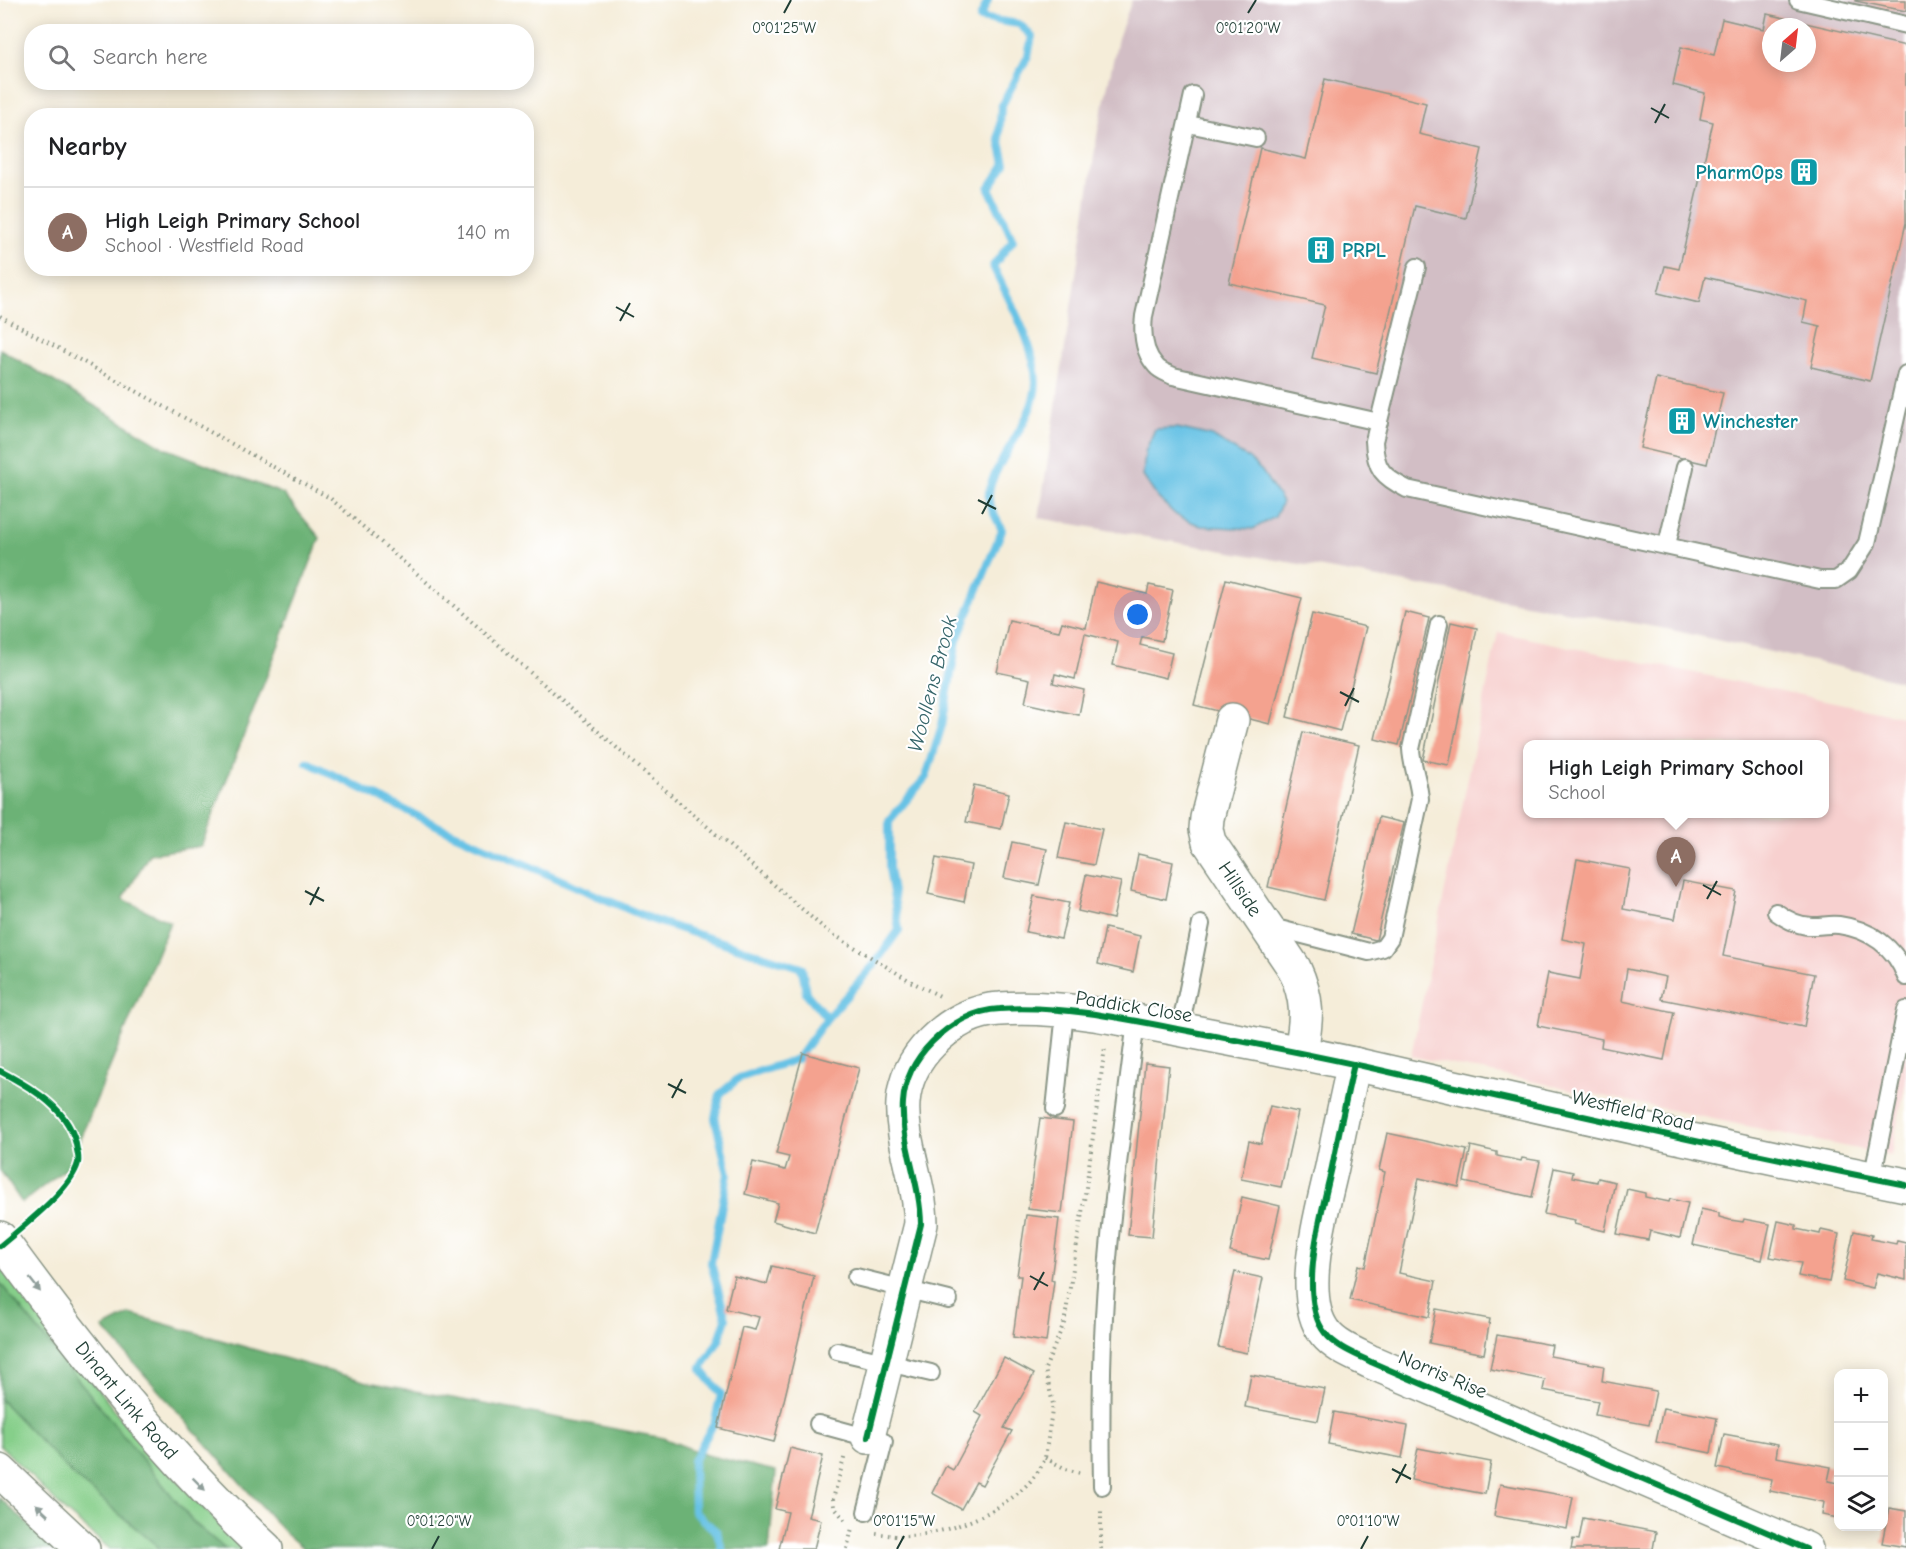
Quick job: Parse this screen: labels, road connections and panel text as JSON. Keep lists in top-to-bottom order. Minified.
{"streets":{"street":["Hillside","Paddick Close","Westfield Road","Norris Rise","Dinant Link Road"]},"crossings":[["Hillside","Paddick Close"],["Paddick Close","Westfield Road"],["Paddick Close","Norris Rise"],["Westfield Road","Norris Rise"]],"one_way":["Dinant Link Road"],"water":["Woollens Brook"],"places":{"building":["PharmOps","PRPL","Winchester"]},"north":"top right","page":{"search":"Search here","heading":"Nearby","list":[{"mark":"A","name":"High Leigh Primary School","note":"School · Westfield Road","value":"140 m"}],"popup":["High Leigh Primary School","School"],"pins":"A","map_buttons":["+","−"]},"coordinates":["0°01'25\"W","0°01'20\"W","0°01'15\"W","0°01'10\"W"]}
